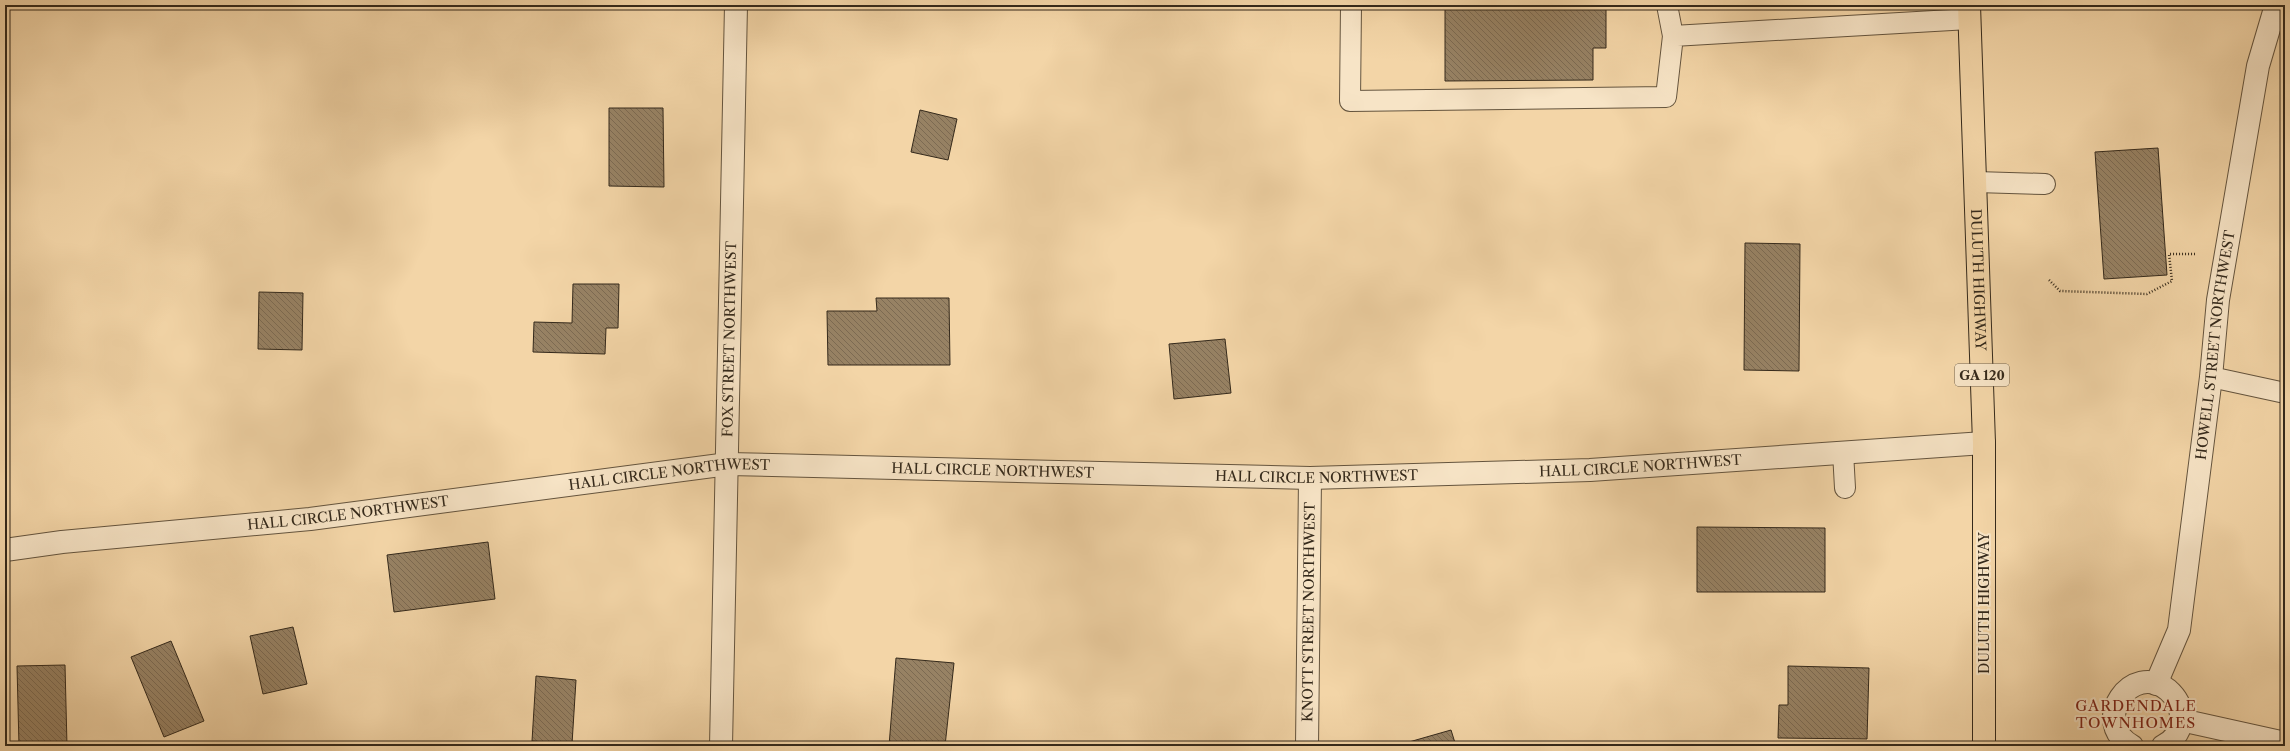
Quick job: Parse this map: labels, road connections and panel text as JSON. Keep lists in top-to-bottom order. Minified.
{"streets":{"main road":["DULUTH HIGHWAY","GA 120"],"street":["FOX STREET NORTHWEST","HOWELL STREET NORTHWEST","HALL CIRCLE NORTHWEST","KNOTT STREET NORTHWEST"]},"crossings":[["DULUTH HIGHWAY","HALL CIRCLE NORTHWEST"],["FOX STREET NORTHWEST","HALL CIRCLE NORTHWEST"],["HALL CIRCLE NORTHWEST","KNOTT STREET NORTHWEST"]],"districts":["GARDENDALE TOWNHOMES"]}
